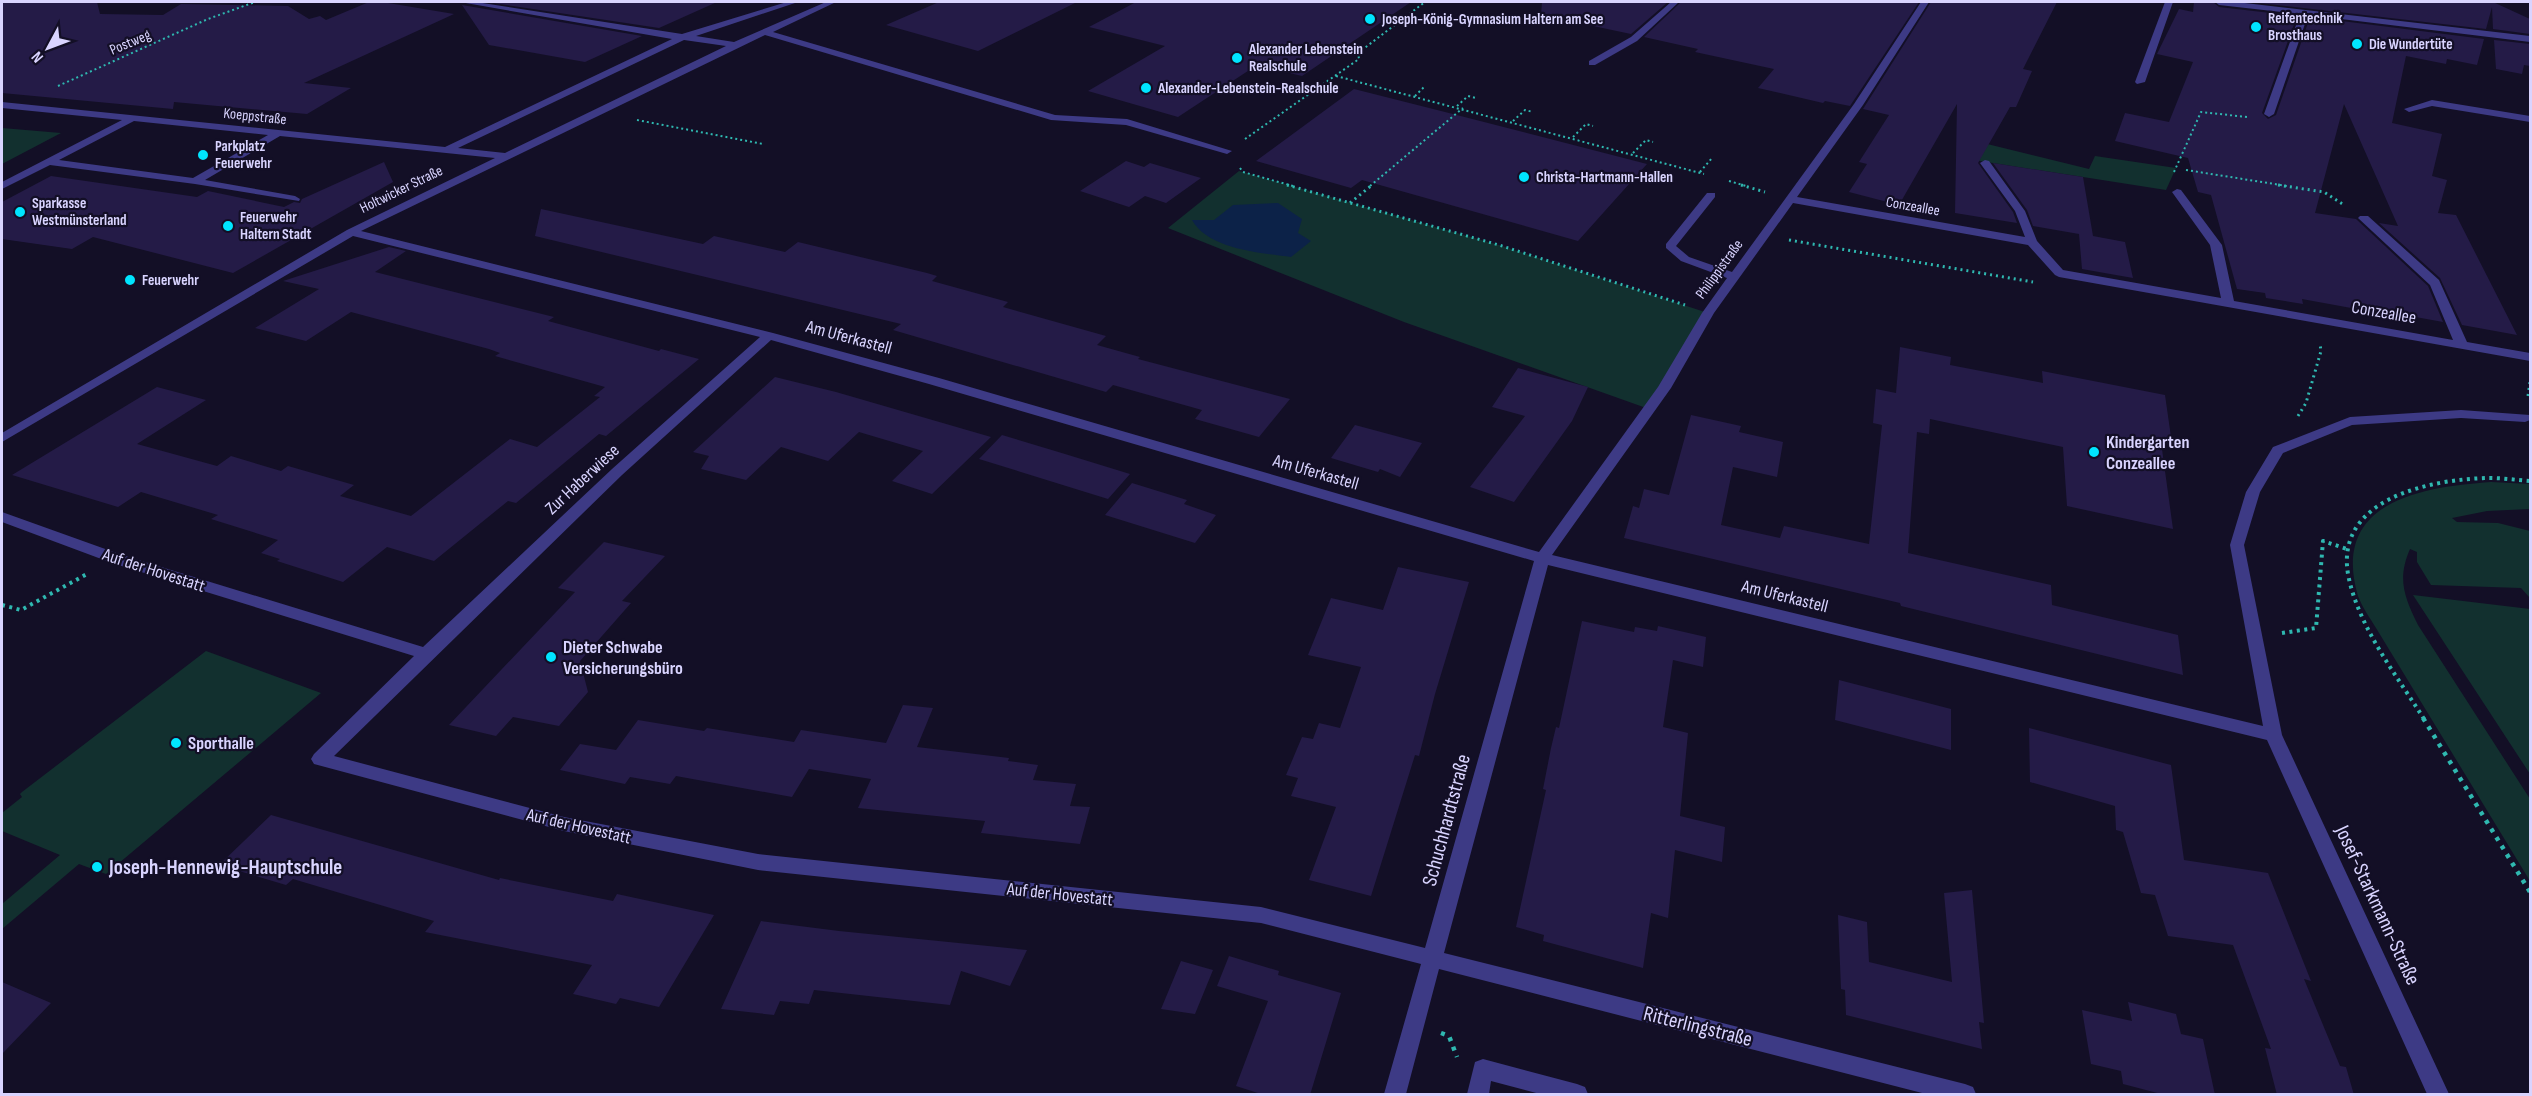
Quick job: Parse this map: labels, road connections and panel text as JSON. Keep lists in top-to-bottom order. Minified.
{"streets":{"street":["Koeppstraße","Holtwicker Straße","Conzeallee","Philippistraße","Am Uferkastell","Zur Haberwiese","Auf der Hovestatt","Schuchhardtstraße","Josef-Starkmann-Straße","Ritterlingstraße"],"path":["Postweg"]},"crossings":[["Postweg","Koeppstraße"],["Koeppstraße","Holtwicker Straße"],["Holtwicker Straße","Am Uferkastell"],["Conzeallee","Philippistraße"],["Philippistraße","Am Uferkastell"],["Philippistraße","Schuchhardtstraße"],["Am Uferkastell","Zur Haberwiese"],["Am Uferkastell","Schuchhardtstraße"],["Am Uferkastell","Josef-Starkmann-Straße"],["Zur Haberwiese","Auf der Hovestatt"],["Auf der Hovestatt","Schuchhardtstraße"],["Auf der Hovestatt","Ritterlingstraße"],["Schuchhardtstraße","Ritterlingstraße"]],"places":["Joseph-König-Gymnasium Haltern am See","Reifentechnik Brosthaus","Die Wundertüte","Alexander Lebenstein Realschule","Alexander-Lebenstein-Realschule","Parkplatz Feuerwehr","Christa-Hartmann-Hallen","Sparkasse Westmünsterland","Feuerwehr Haltern Stadt","Feuerwehr","Kindergarten Conzeallee","Dieter Schwabe Versicherungsbüro","Sporthalle","Joseph-Hennewig-Hauptschule"],"north":"bottom left"}
